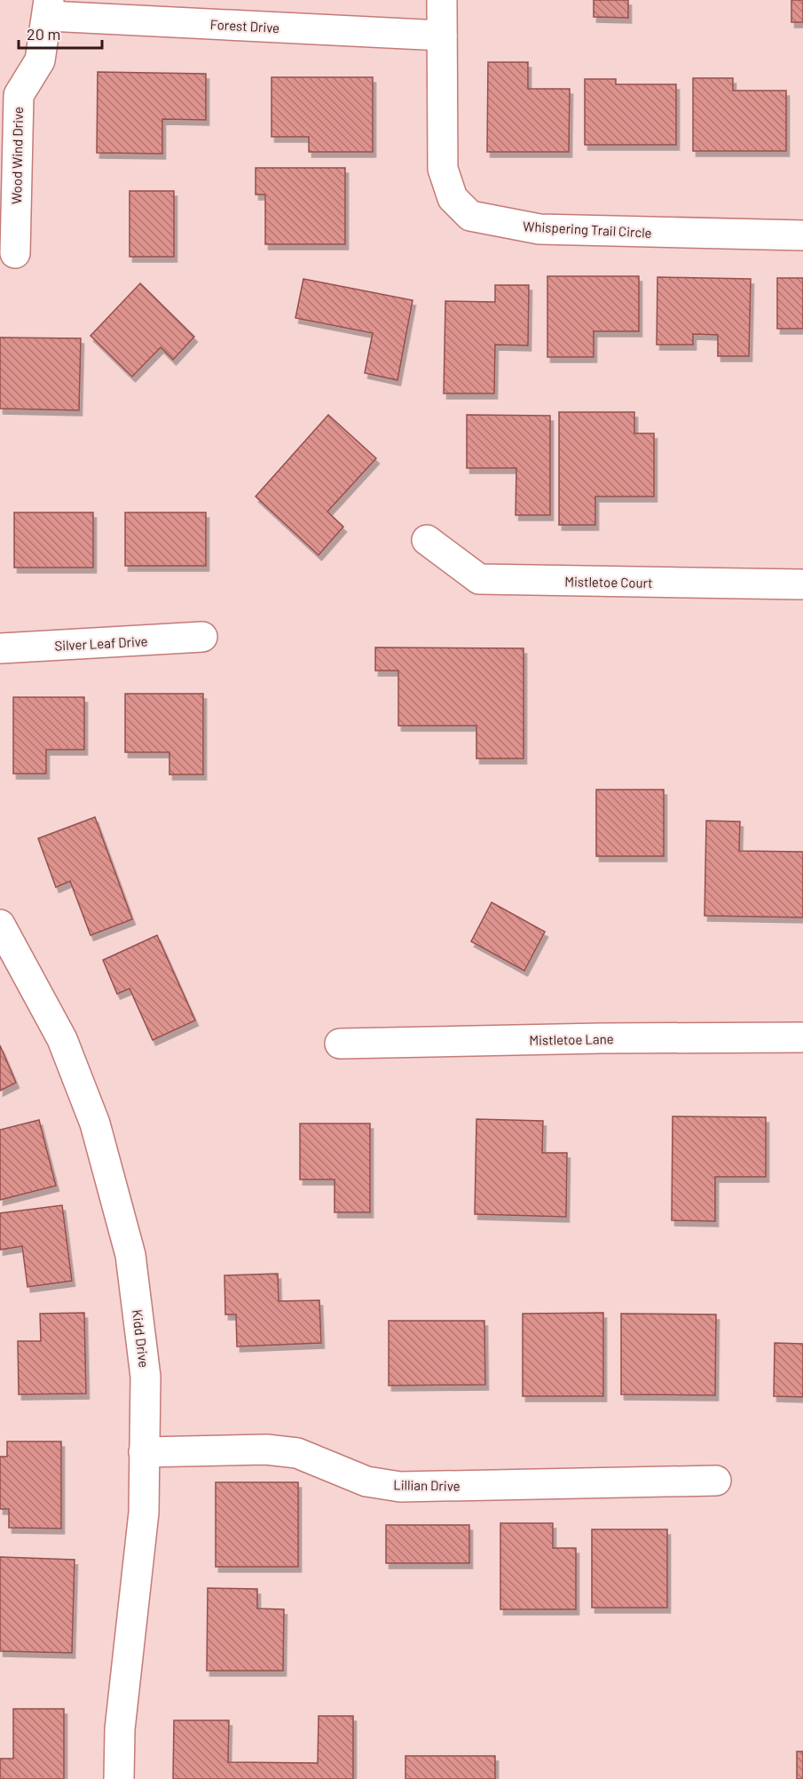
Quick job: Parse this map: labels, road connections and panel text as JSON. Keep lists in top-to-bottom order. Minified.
{"streets":{"street":["Forest Drive","Wood Wind Drive","Whispering Trail Circle","Mistletoe Court","Silver Leaf Drive","Mistletoe Lane","Kidd Drive","Lillian Drive"]},"crossings":[["Forest Drive","Wood Wind Drive"],["Forest Drive","Whispering Trail Circle"],["Kidd Drive","Lillian Drive"]],"scale_bar":"20 m"}
